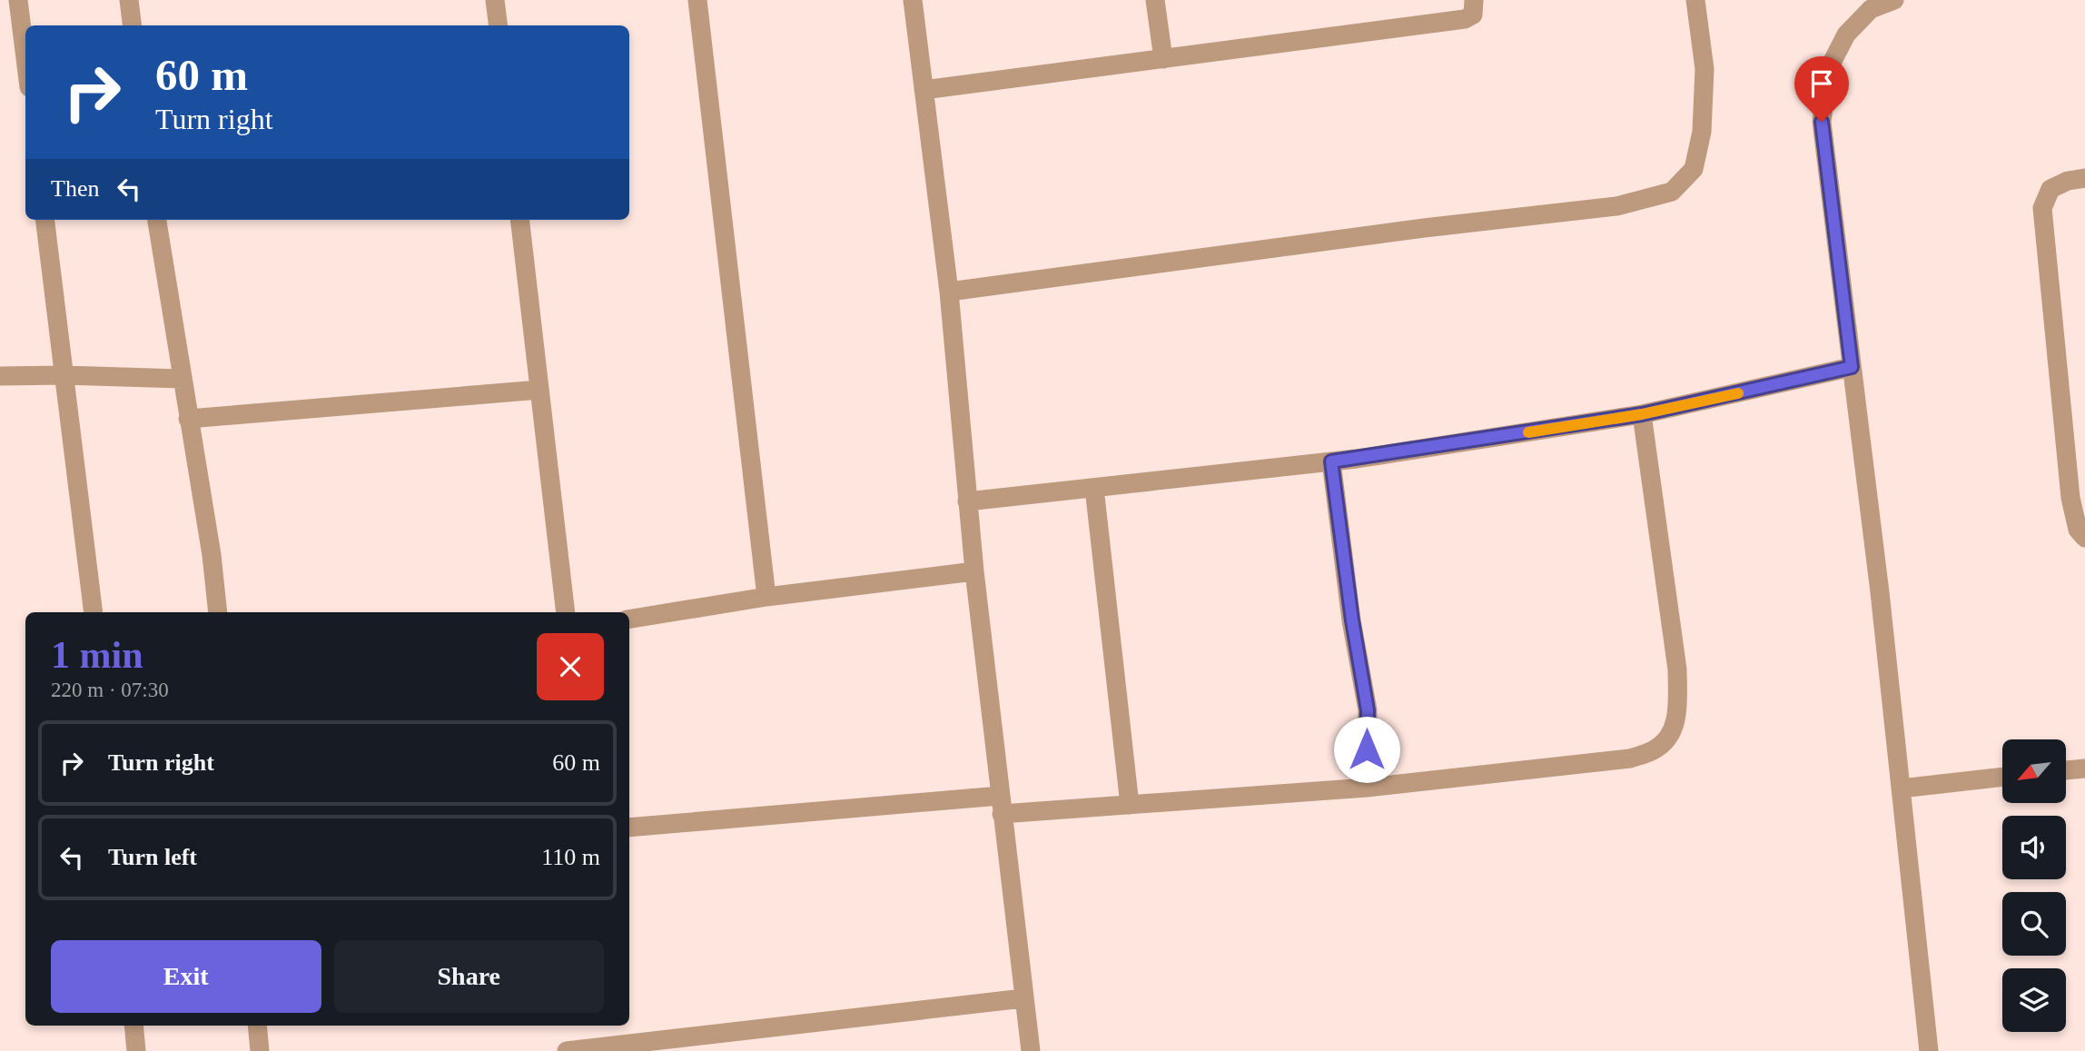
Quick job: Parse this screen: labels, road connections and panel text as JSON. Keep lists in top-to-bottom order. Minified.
{"north":"bottom left","page":{"turn":["60 m","Turn right"],"then":"Then","heading":["1 min","220 m · 07:30"],"list":[{"name":"Turn right","value":"60 m"},{"name":"Turn left","value":"110 m"}],"buttons":["Exit","Share"]}}
